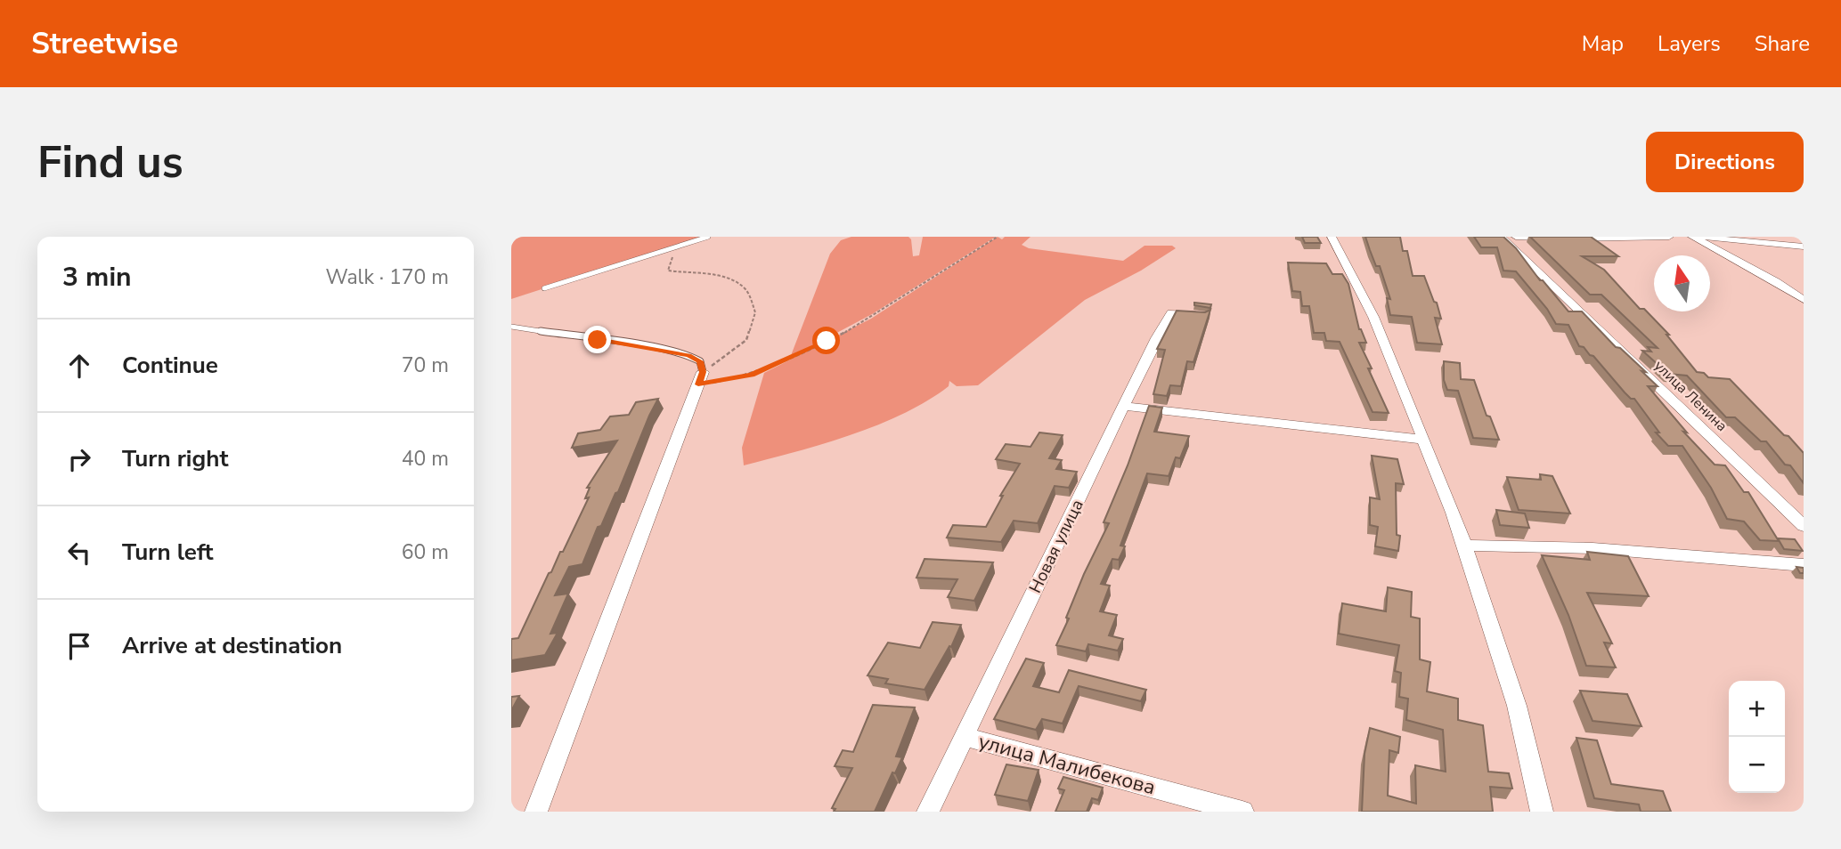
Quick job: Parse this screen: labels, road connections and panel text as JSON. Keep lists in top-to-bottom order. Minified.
{"streets":{"street":["улица Ленина","Новая улица","улица Малибекова"]},"crossings":[["Новая улица","улица Малибекова"]],"north":"top","page":{"header":"Streetwise","nav":["Map","Layers","Share"],"buttons":"Directions","title":"Find us","heading":["3 min","Walk · 170 m"],"list":[["Continue","70 m"],["Turn right","40 m"],["Turn left","60 m"],"Arrive at destination"],"map_buttons":["+","−"]}}
